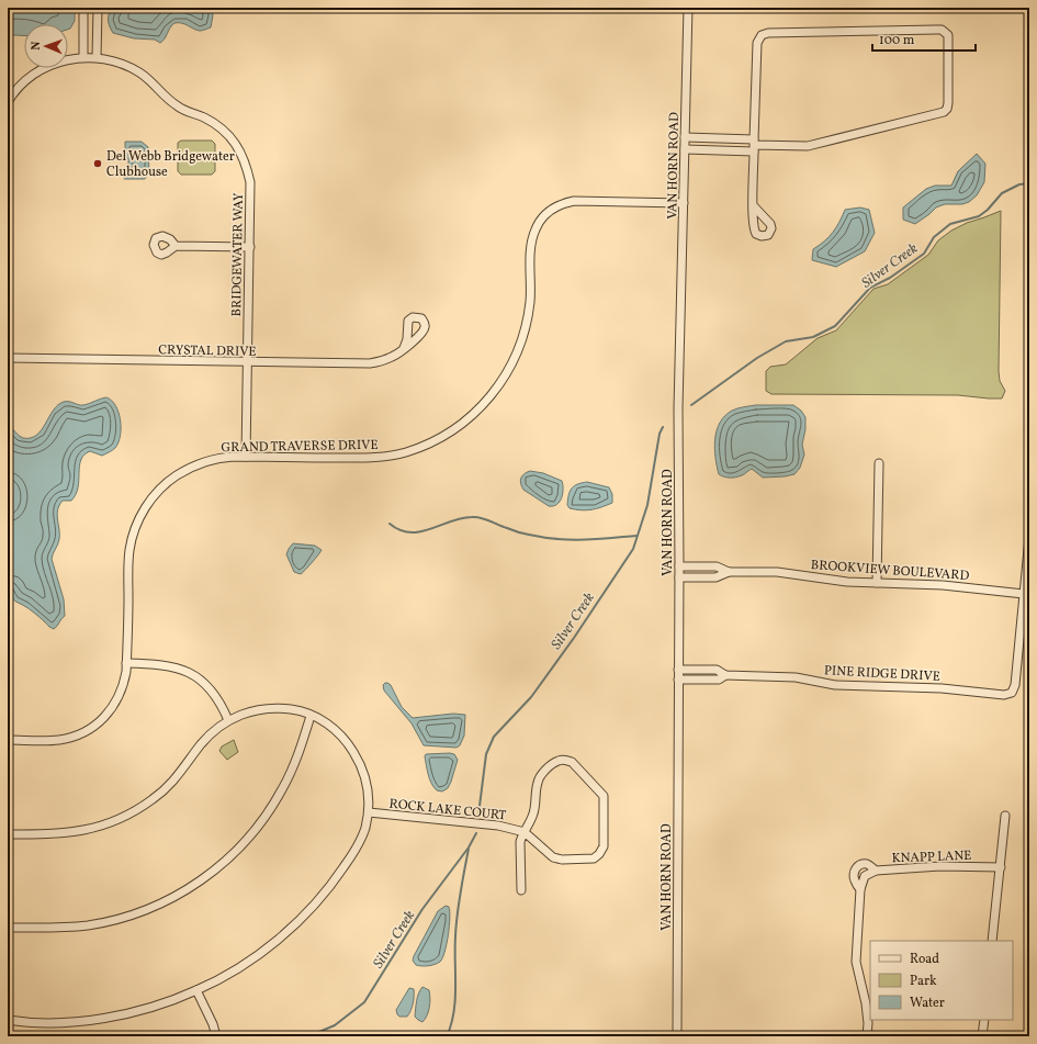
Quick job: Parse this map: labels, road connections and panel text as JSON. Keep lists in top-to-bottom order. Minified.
{"streets":{"street":["VAN HORN ROAD","BRIDGEWATER WAY","CRYSTAL DRIVE","GRAND TRAVERSE DRIVE","BROOKVIEW BOULEVARD","PINE RIDGE DRIVE","ROCK LAKE COURT","KNAPP LANE"]},"crossings":[["VAN HORN ROAD","GRAND TRAVERSE DRIVE"],["VAN HORN ROAD","BROOKVIEW BOULEVARD"],["VAN HORN ROAD","PINE RIDGE DRIVE"],["BRIDGEWATER WAY","CRYSTAL DRIVE"],["BRIDGEWATER WAY","GRAND TRAVERSE DRIVE"],["BROOKVIEW BOULEVARD","PINE RIDGE DRIVE"]],"water":["Silver Creek"],"places":["Del Webb Bridgewater Clubhouse"],"legend":["Road","Park","Water"],"scale_bar":"100 m","north":"left"}
